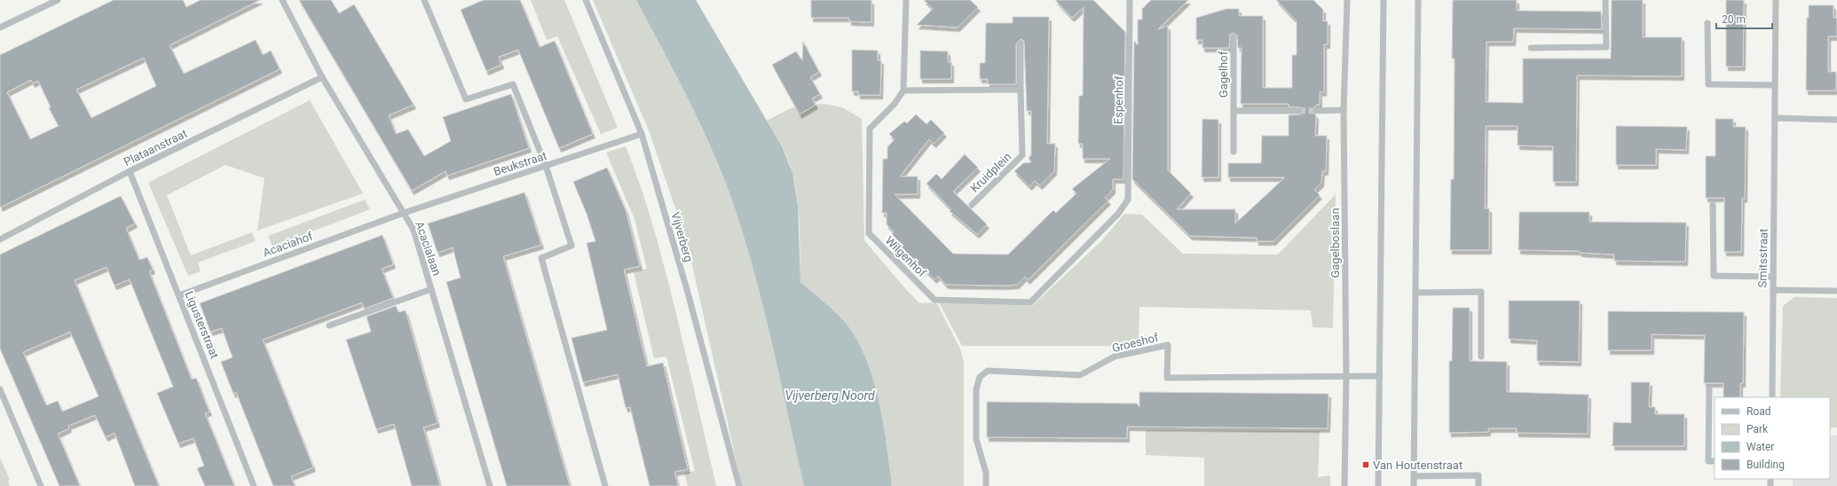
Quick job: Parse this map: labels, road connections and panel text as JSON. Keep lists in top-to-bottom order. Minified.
{"streets":{"street":["Gagelhof","Espenhof","Plataanstraat","Beukstraat","Kruidplein","Vijverberg","Gagelboslaan","Acaciahof","Acacialaan","Wilgenhof","Smitsstraat","Ligusterstraat","Groeshof"]},"crossings":[["Espenhof","Wilgenhof"],["Plataanstraat","Acacialaan"],["Plataanstraat","Ligusterstraat"],["Beukstraat","Vijverberg"],["Beukstraat","Acaciahof"],["Beukstraat","Acacialaan"],["Gagelboslaan","Groeshof"],["Acaciahof","Acacialaan"],["Acaciahof","Ligusterstraat"]],"water":["Vijverberg Noord"],"places":{"transit":["Van Houtenstraat"]},"legend":["Road","Park","Water","Building"],"scale_bar":"20 m"}
